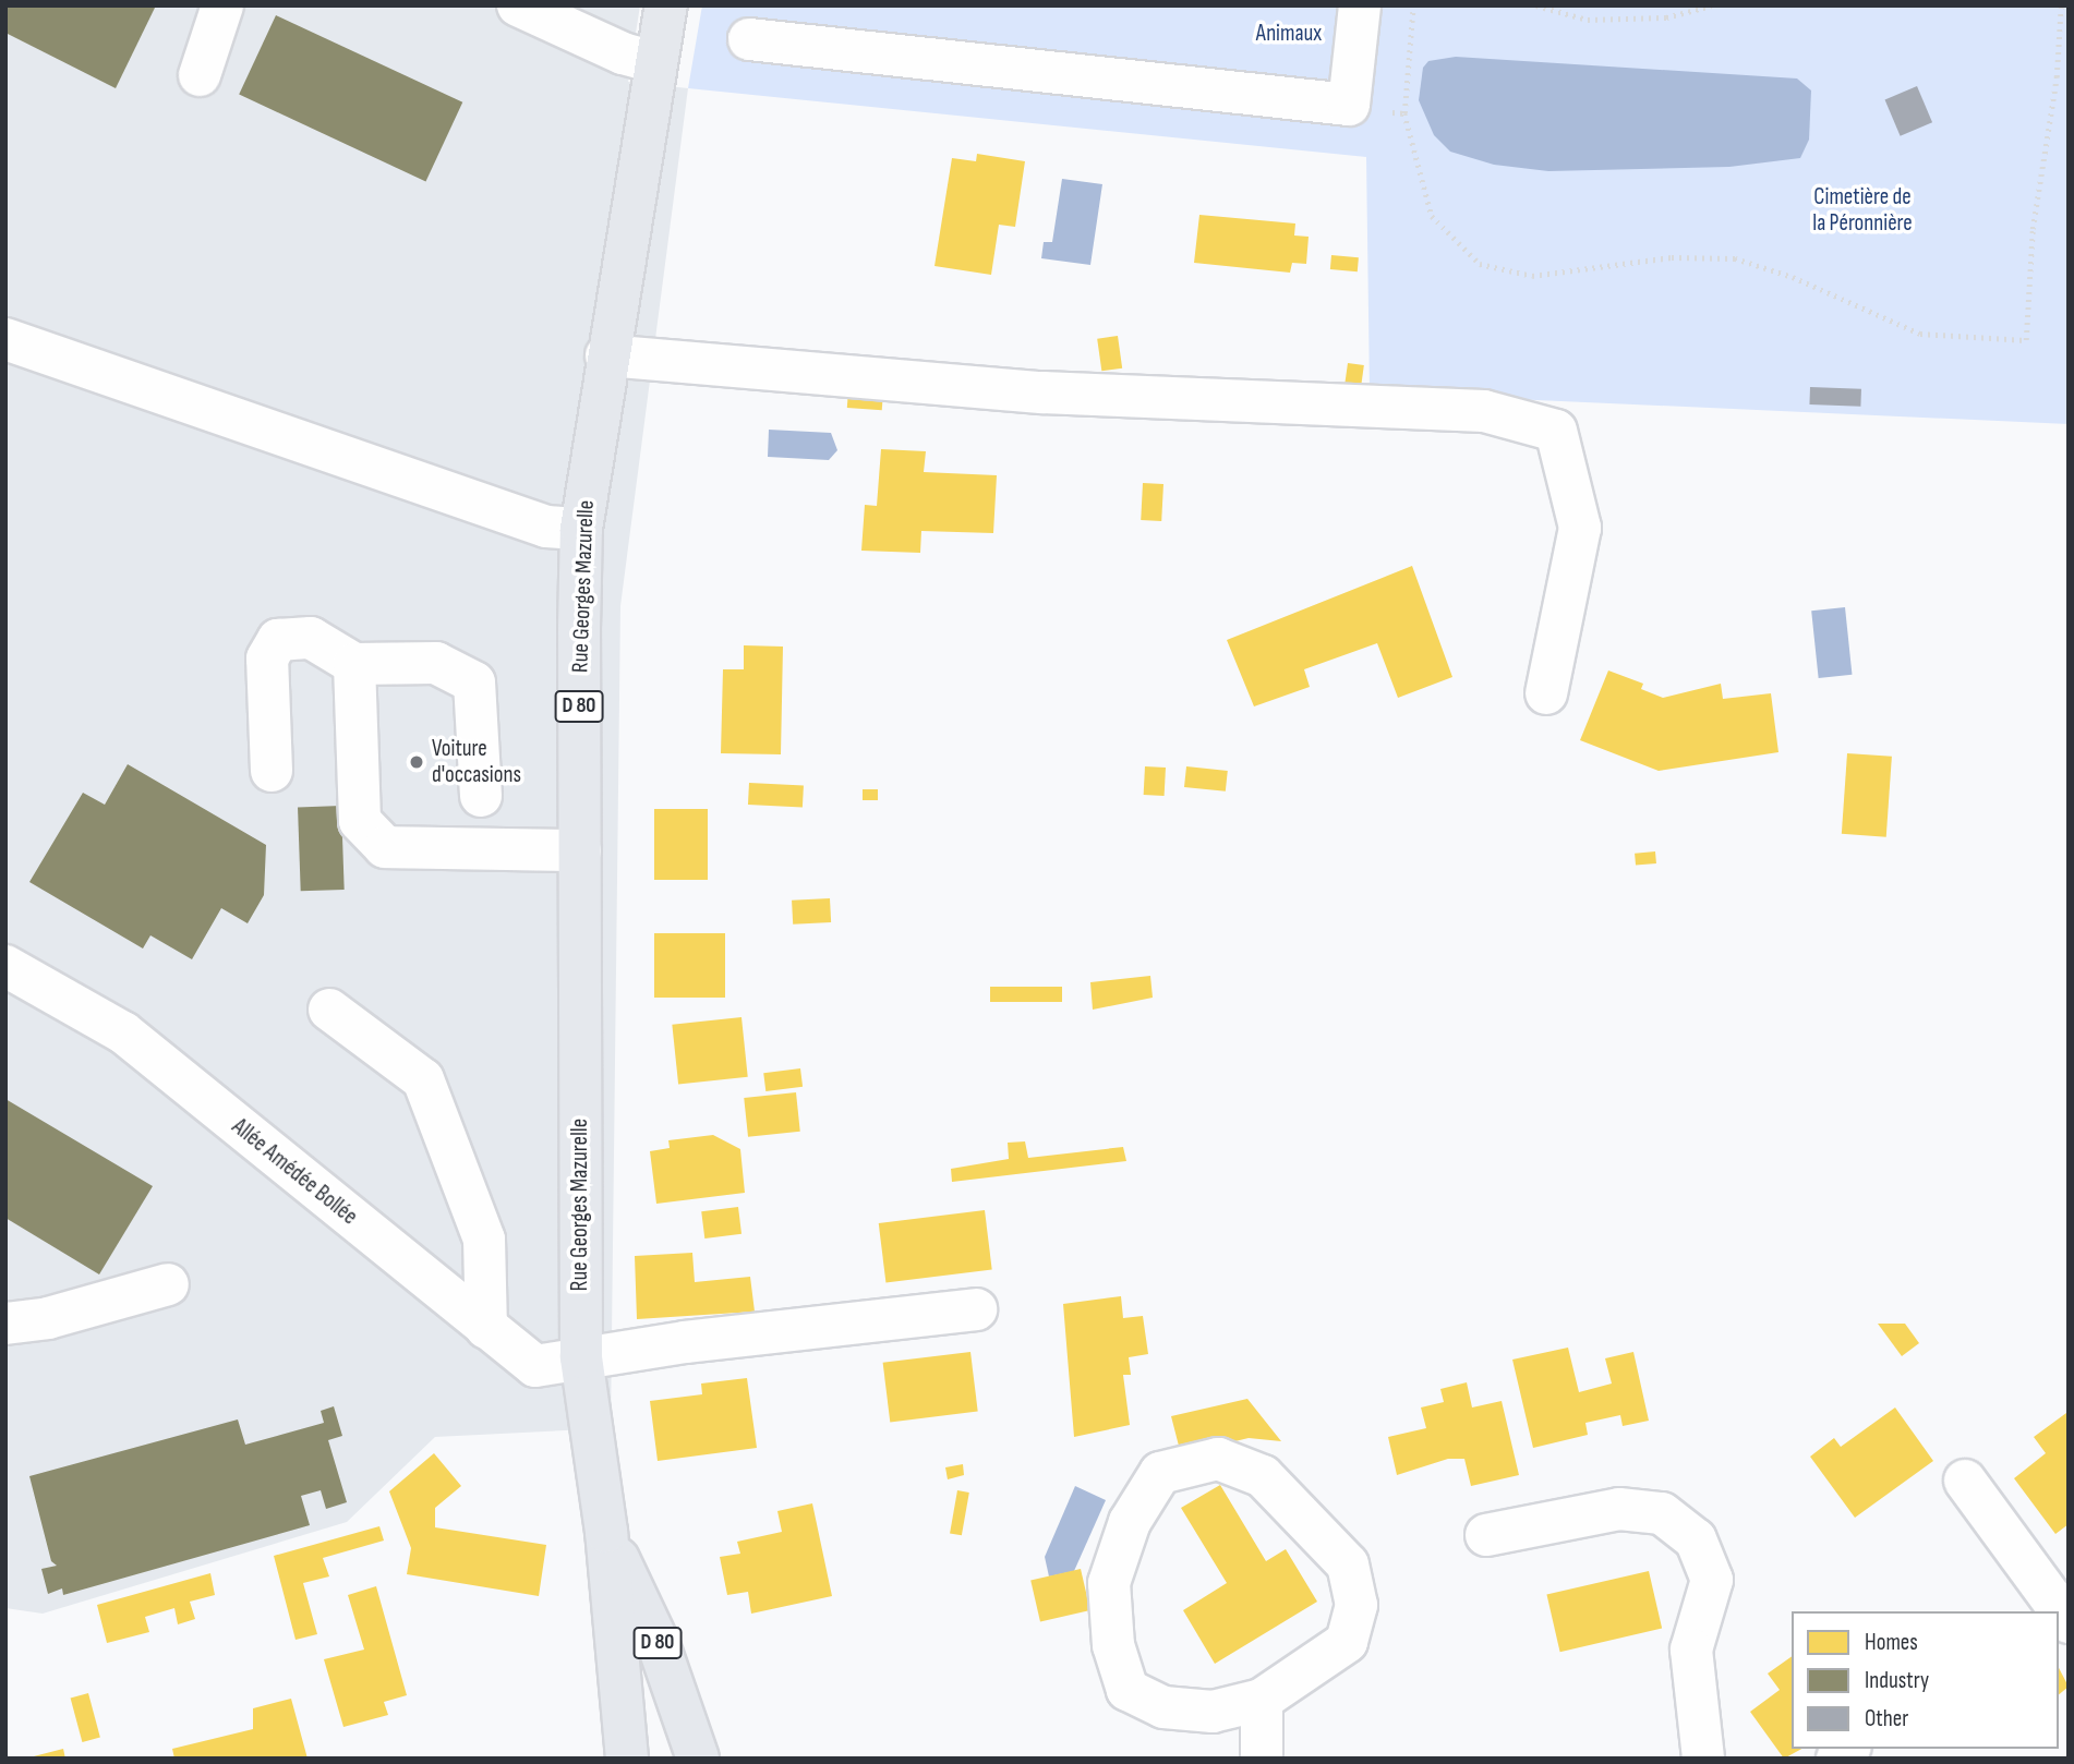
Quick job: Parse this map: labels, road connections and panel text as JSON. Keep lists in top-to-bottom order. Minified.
{"streets":{"main road":["Rue Georges Mazurelle","D 80"],"street":["Allée Amédée Bollée"]},"crossings":[["Rue Georges Mazurelle","D 80"],["Rue Georges Mazurelle","Allée Amédée Bollée"],["D 80","Allée Amédée Bollée"]],"parks":["Animaux","Cimetière de la Péronnière"],"places":["Voiture d'occasions"],"legend":["Homes","Industry","Other"]}
